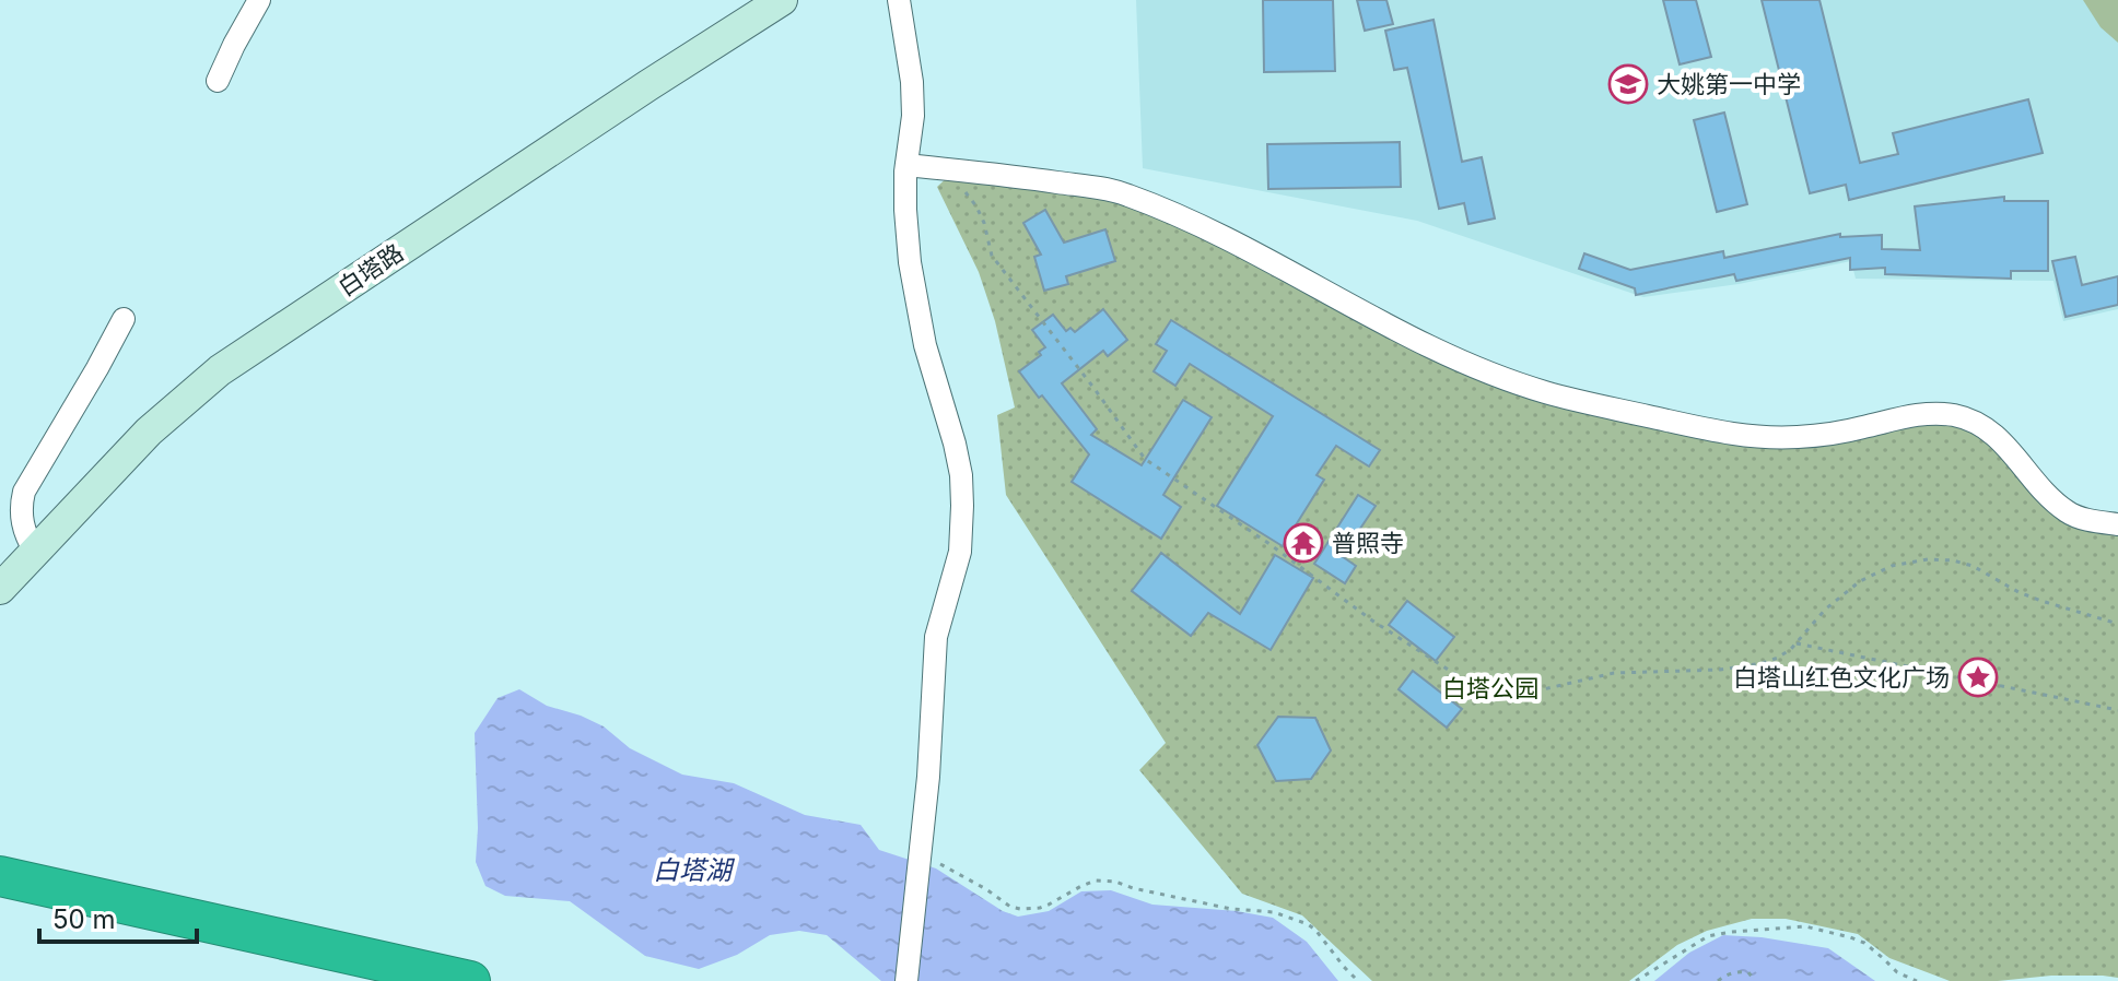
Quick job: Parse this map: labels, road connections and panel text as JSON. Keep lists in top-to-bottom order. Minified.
{"streets":{"street":["白塔路"]},"water":["白塔湖"],"parks":["白塔公园"],"places":{"school or university":["大姚第一中学"],"temple":["普照寺"],"place":["白塔山红色文化广场"]},"scale_bar":"50 m"}
